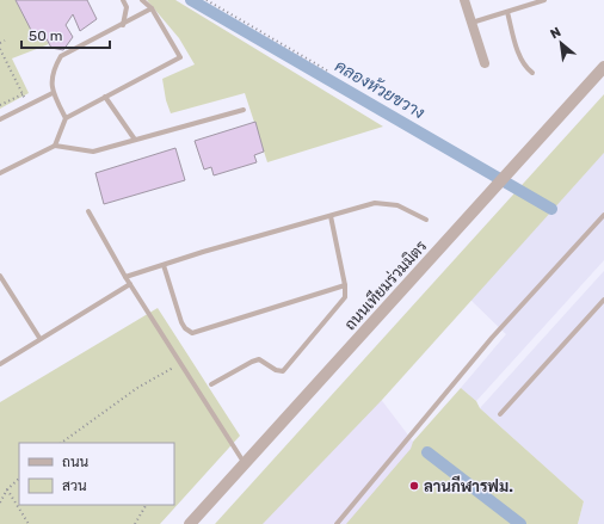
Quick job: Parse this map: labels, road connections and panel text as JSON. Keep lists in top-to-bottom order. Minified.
{"streets":{"street":["ถนนเทียมร่วมมิตร"]},"water":["คลองห้วยขวาง"],"places":["ลานกีฬารฟม."],"legend":["ถนน","สวน"],"scale_bar":"50 m","north":"top left"}
